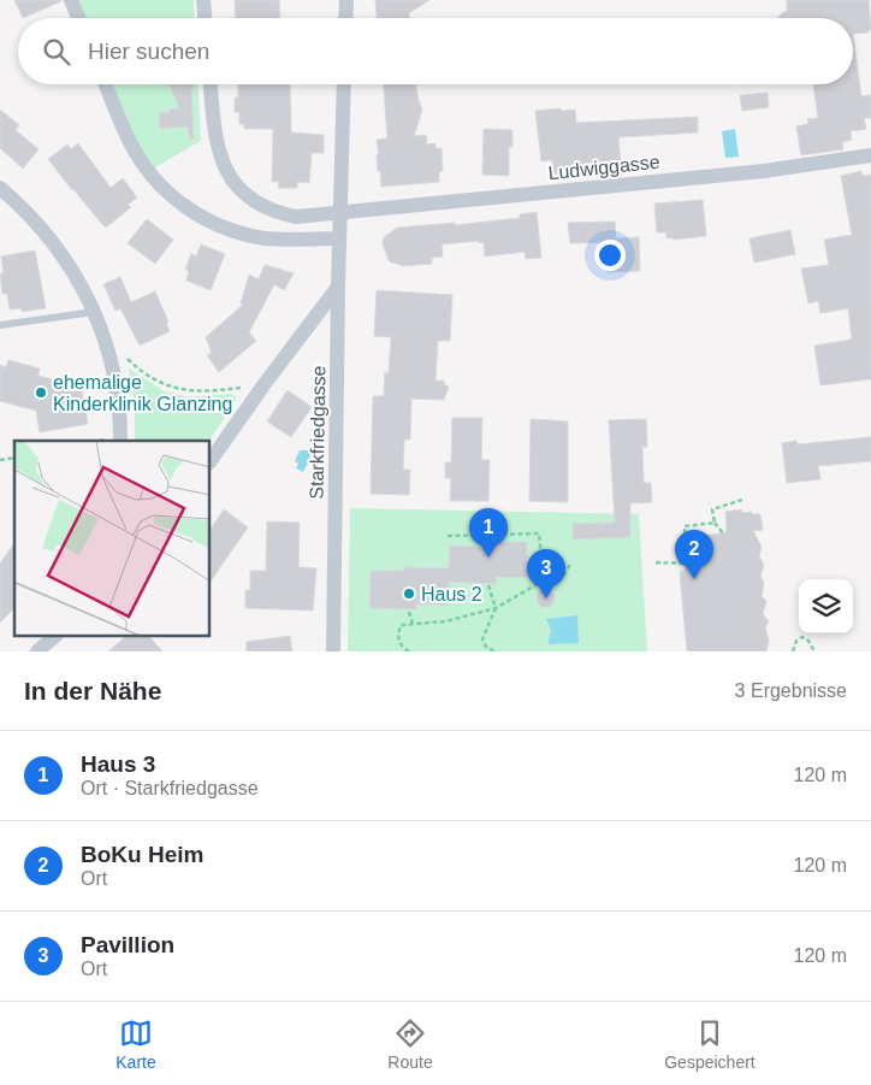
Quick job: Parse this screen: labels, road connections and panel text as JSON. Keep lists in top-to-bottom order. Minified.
{"streets":{"street":["Ludwiggasse","Starkfriedgasse"]},"crossings":[["Ludwiggasse","Starkfriedgasse"]],"places":["ehemalige Kinderklinik Glanzing","Haus 2"],"page":{"search":"Hier suchen","pins":["1","2","3"],"heading":["In der Nähe","3 Ergebnisse"],"list":[{"mark":"1","name":"Haus 3","note":"Ort · Starkfriedgasse","value":"120 m"},{"mark":"2","name":"BoKu Heim","note":"Ort","value":"120 m"},{"mark":"3","name":"Pavillion","note":"Ort","value":"120 m"}],"nav":["Karte","Route","Gespeichert"]}}
